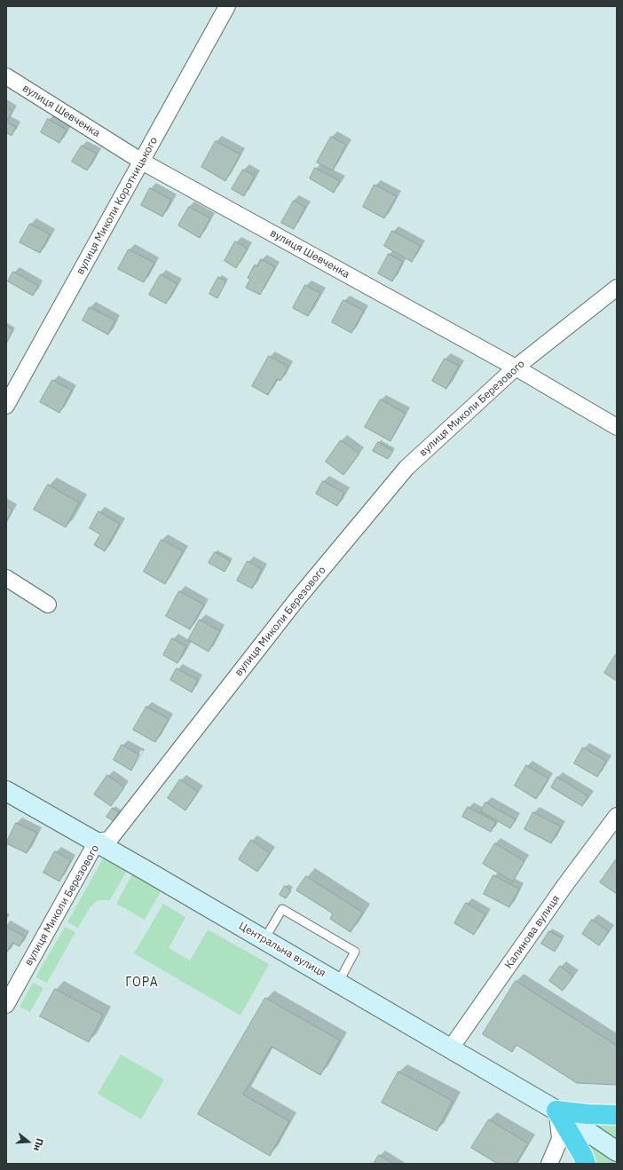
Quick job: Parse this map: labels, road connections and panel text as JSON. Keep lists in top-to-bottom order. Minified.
{"streets":{"main road":["Центральна вулиця"],"street":["вулиця Шевченка","вулиця Миколи Коротницького","вулиця Миколи Березового","Калинова вулиця"]},"crossings":[["вулиця Шевченка","вулиця Миколи Коротницького"],["вулиця Шевченка","вулиця Миколи Березового"],["вулиця Миколи Березового","Центральна вулиця"],["Калинова вулиця","Центральна вулиця"]],"districts":["ГОРА"],"north":"right"}
